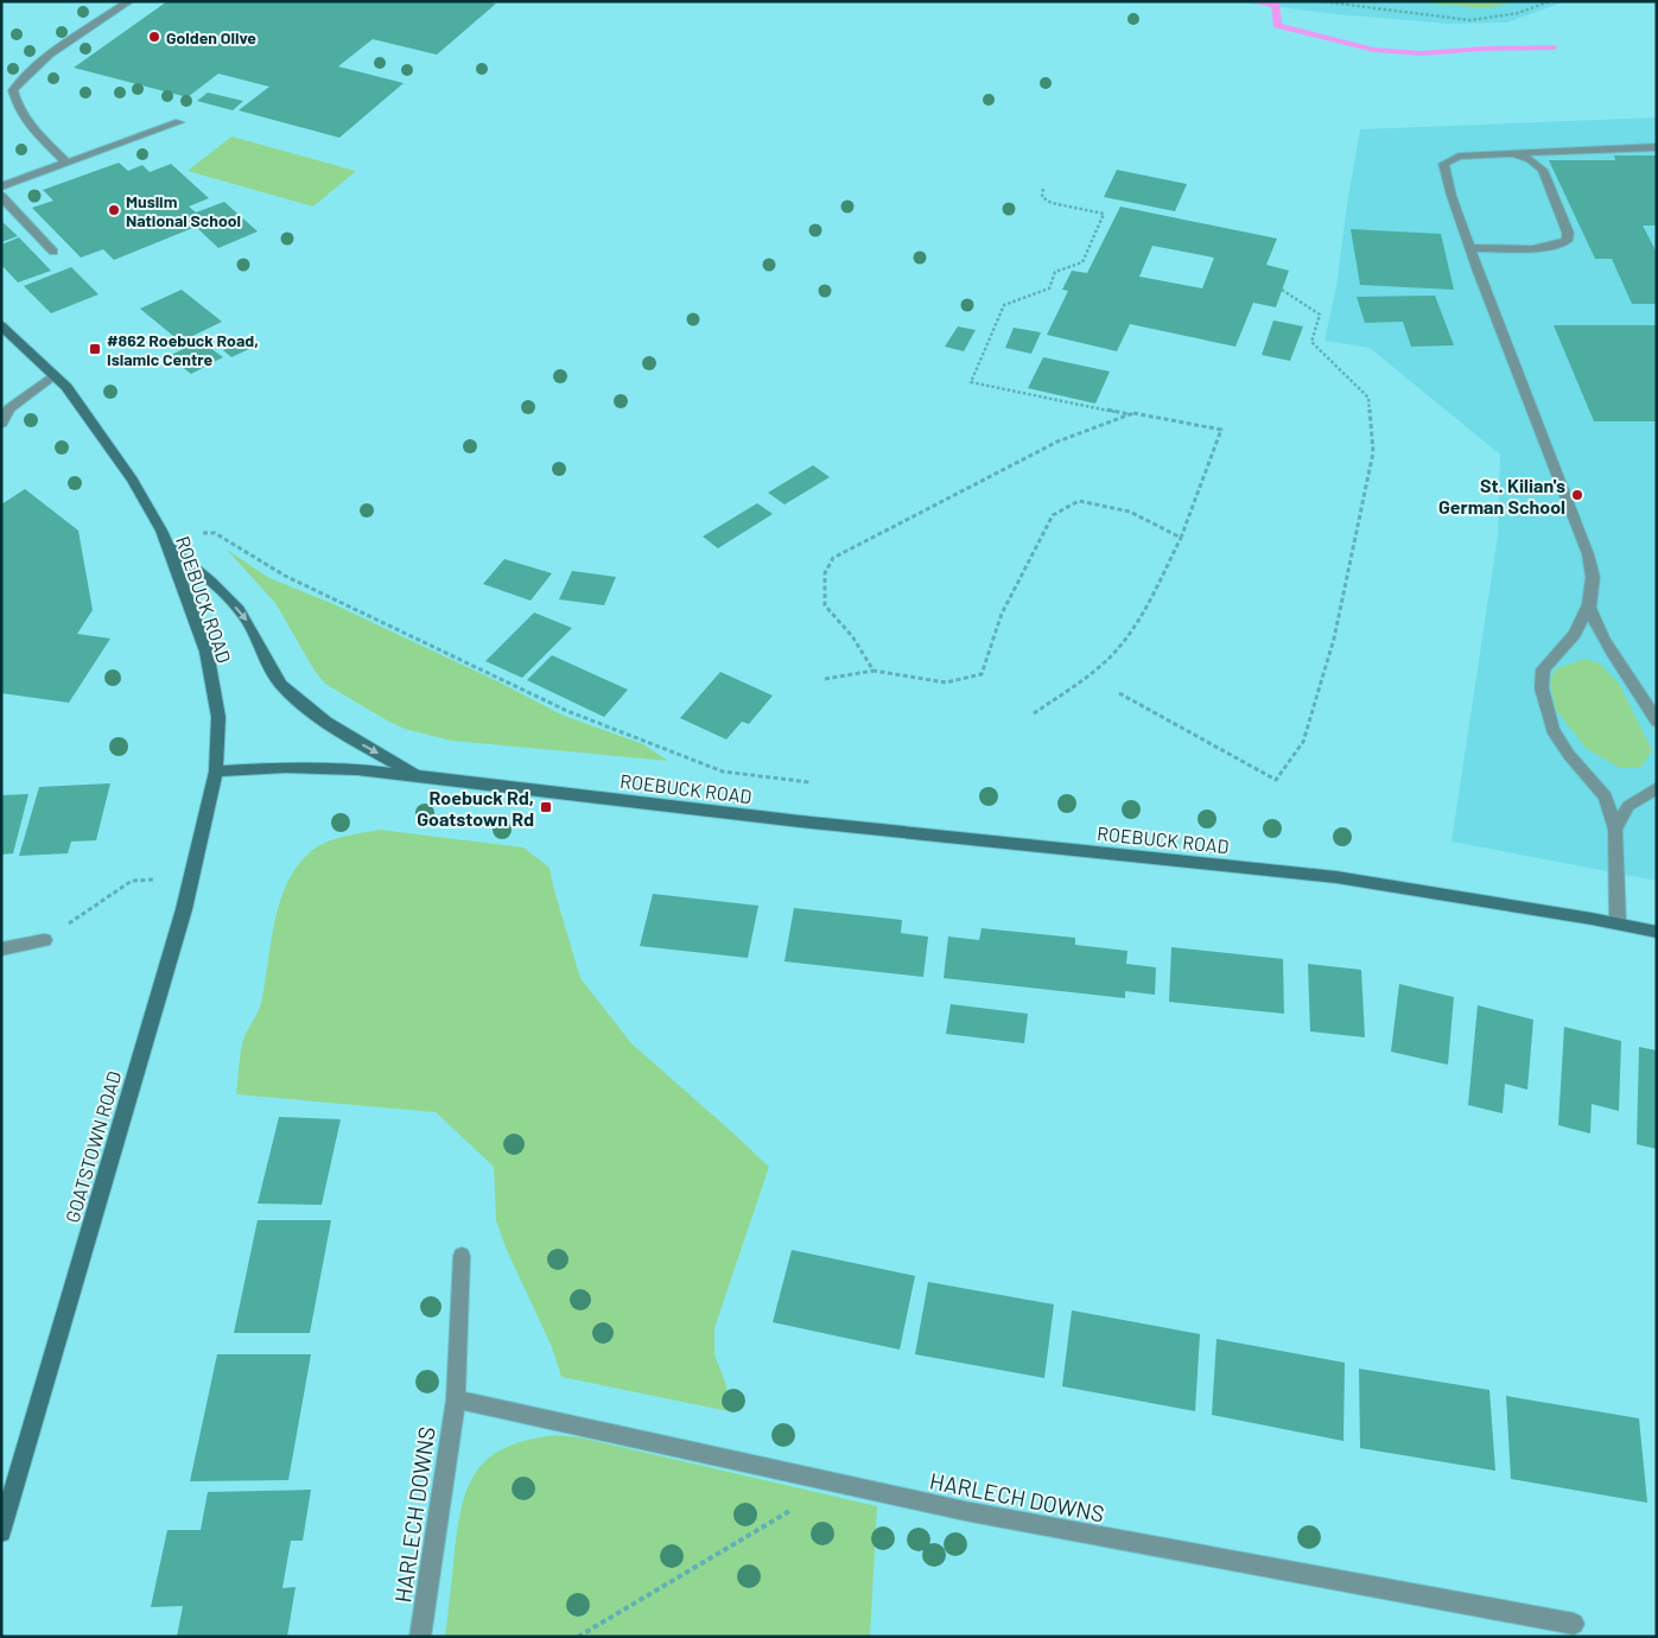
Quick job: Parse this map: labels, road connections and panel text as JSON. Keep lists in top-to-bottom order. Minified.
{"streets":{"main road":["ROEBUCK ROAD","GOATSTOWN ROAD"],"street":["HARLECH DOWNS"]},"crossings":[["ROEBUCK ROAD","GOATSTOWN ROAD"]],"places":{"other":["Golden Olive","Muslim National School","St. Kilian's German School"],"transit":["#862 Roebuck Road, Islamic Centre","Roebuck Rd, Goatstown Rd"]}}
